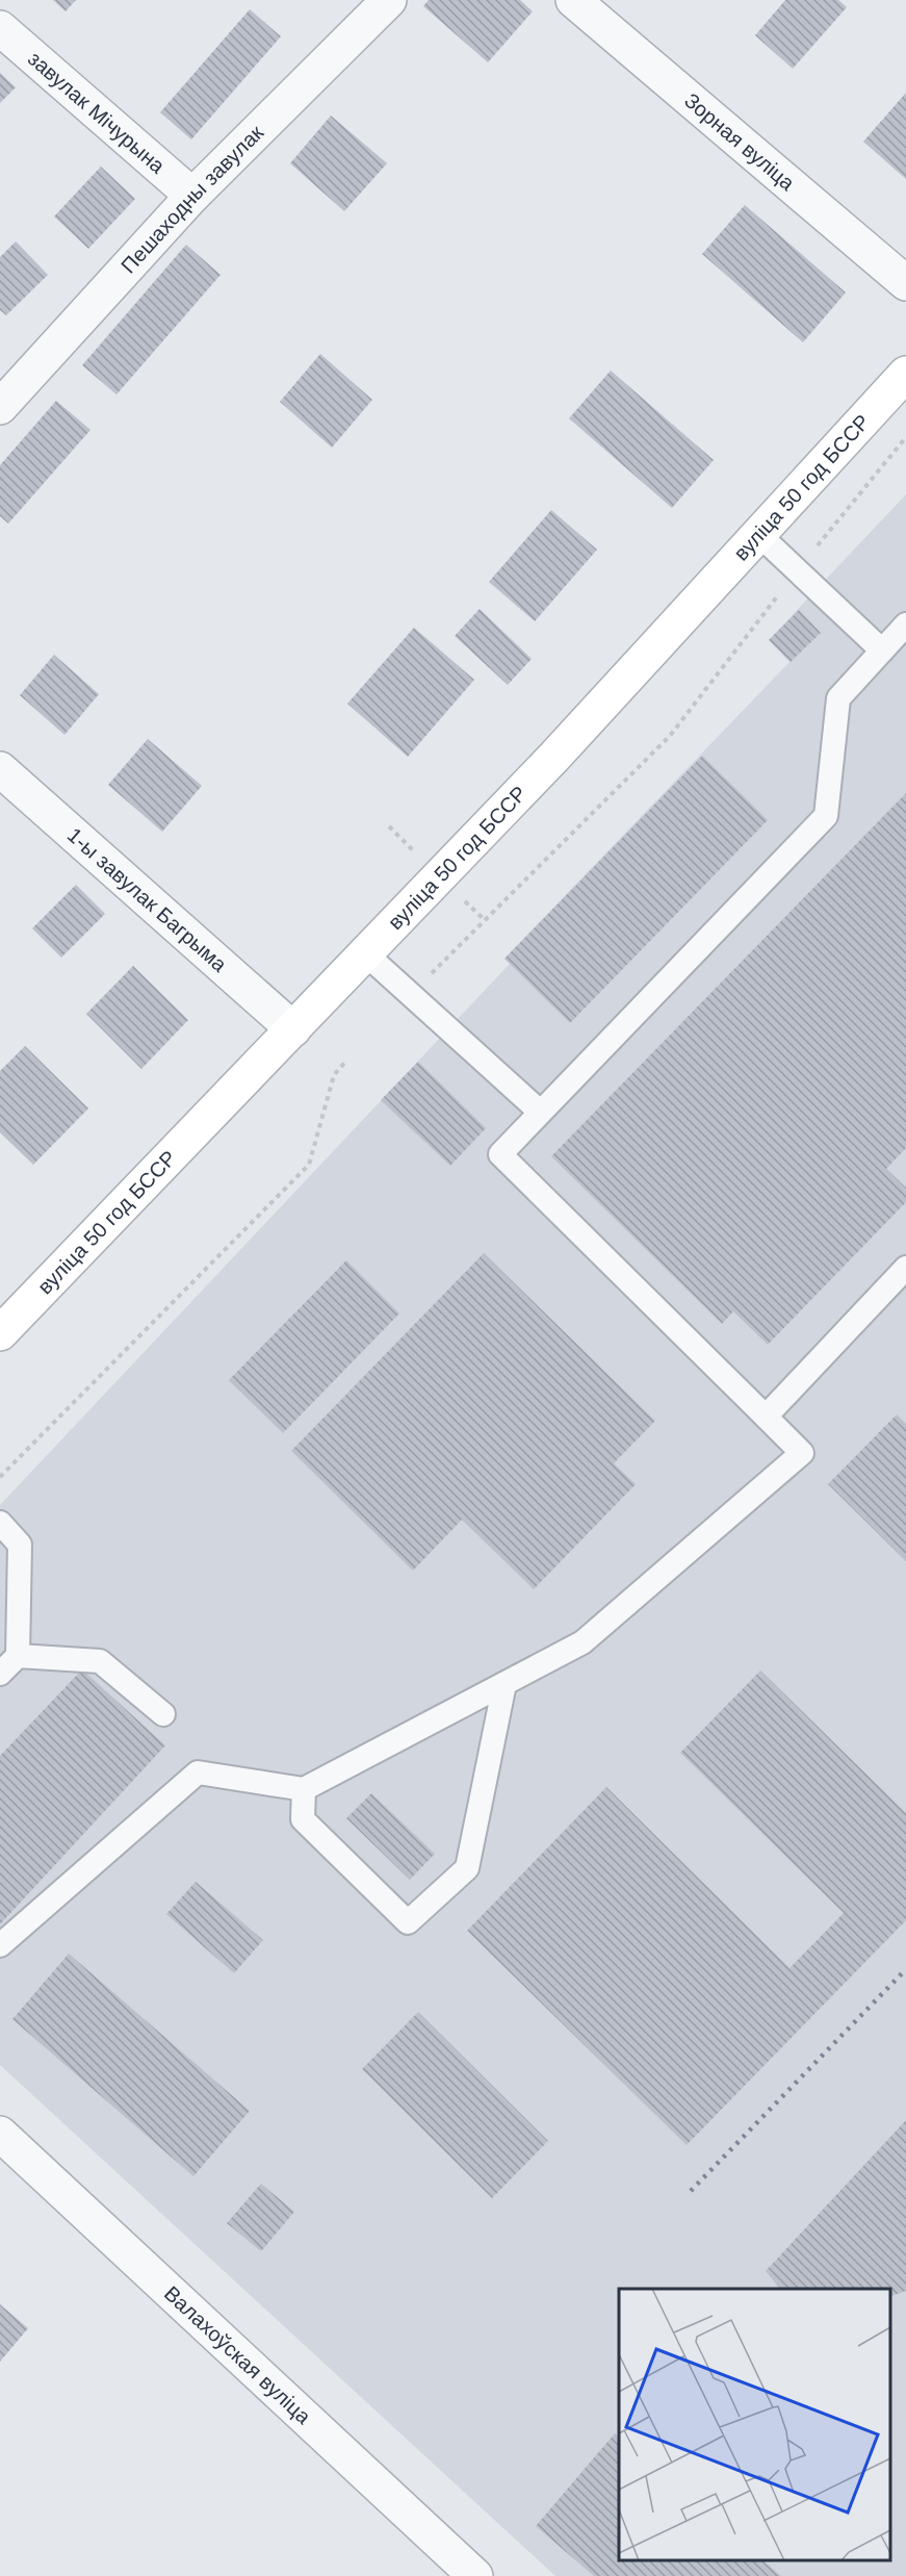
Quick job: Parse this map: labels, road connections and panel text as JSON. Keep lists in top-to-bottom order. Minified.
{"streets":{"main road":["вуліца 50 год БССР"],"street":["завулак Мічурына","Зорная вуліца","Пешаходны завулак","1-ы завулак Багрыма","Валахоўская вуліца"]},"crossings":[["завулак Мічурына","Пешаходны завулак"],["вуліца 50 год БССР","1-ы завулак Багрыма"]]}
